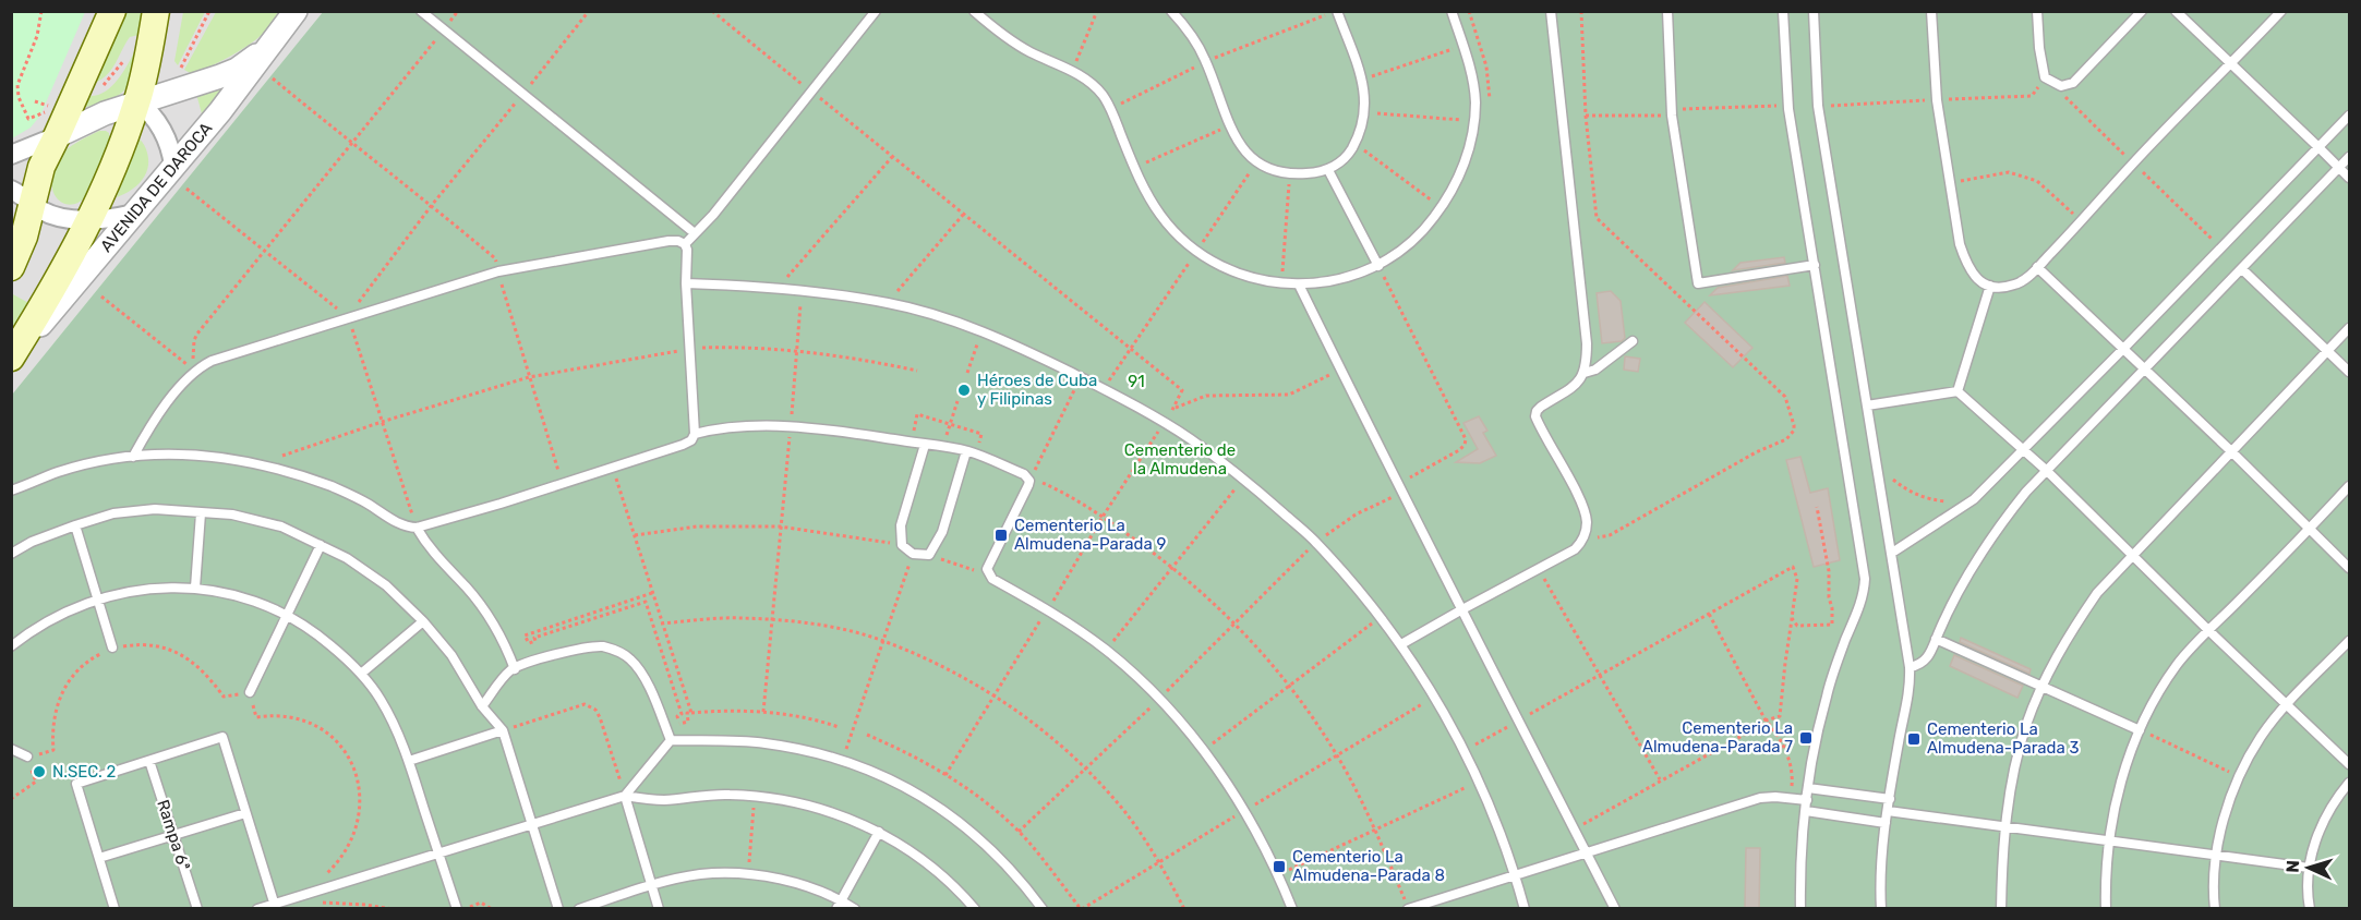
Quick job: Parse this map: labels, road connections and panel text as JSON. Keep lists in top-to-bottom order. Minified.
{"streets":{"street":["AVENIDA DE DAROCA"],"lane":["Rampa 6ª"]},"parks":["91","Cementerio de la Almudena"],"places":{"other":["Héroes de Cuba y Filipinas","N.SEC. 2"],"transit":["Cementerio La Almudena-Parada 9","Cementerio La Almudena-Parada 7","Cementerio La Almudena-Parada 3","Cementerio La Almudena-Parada 8"]},"north":"left"}
